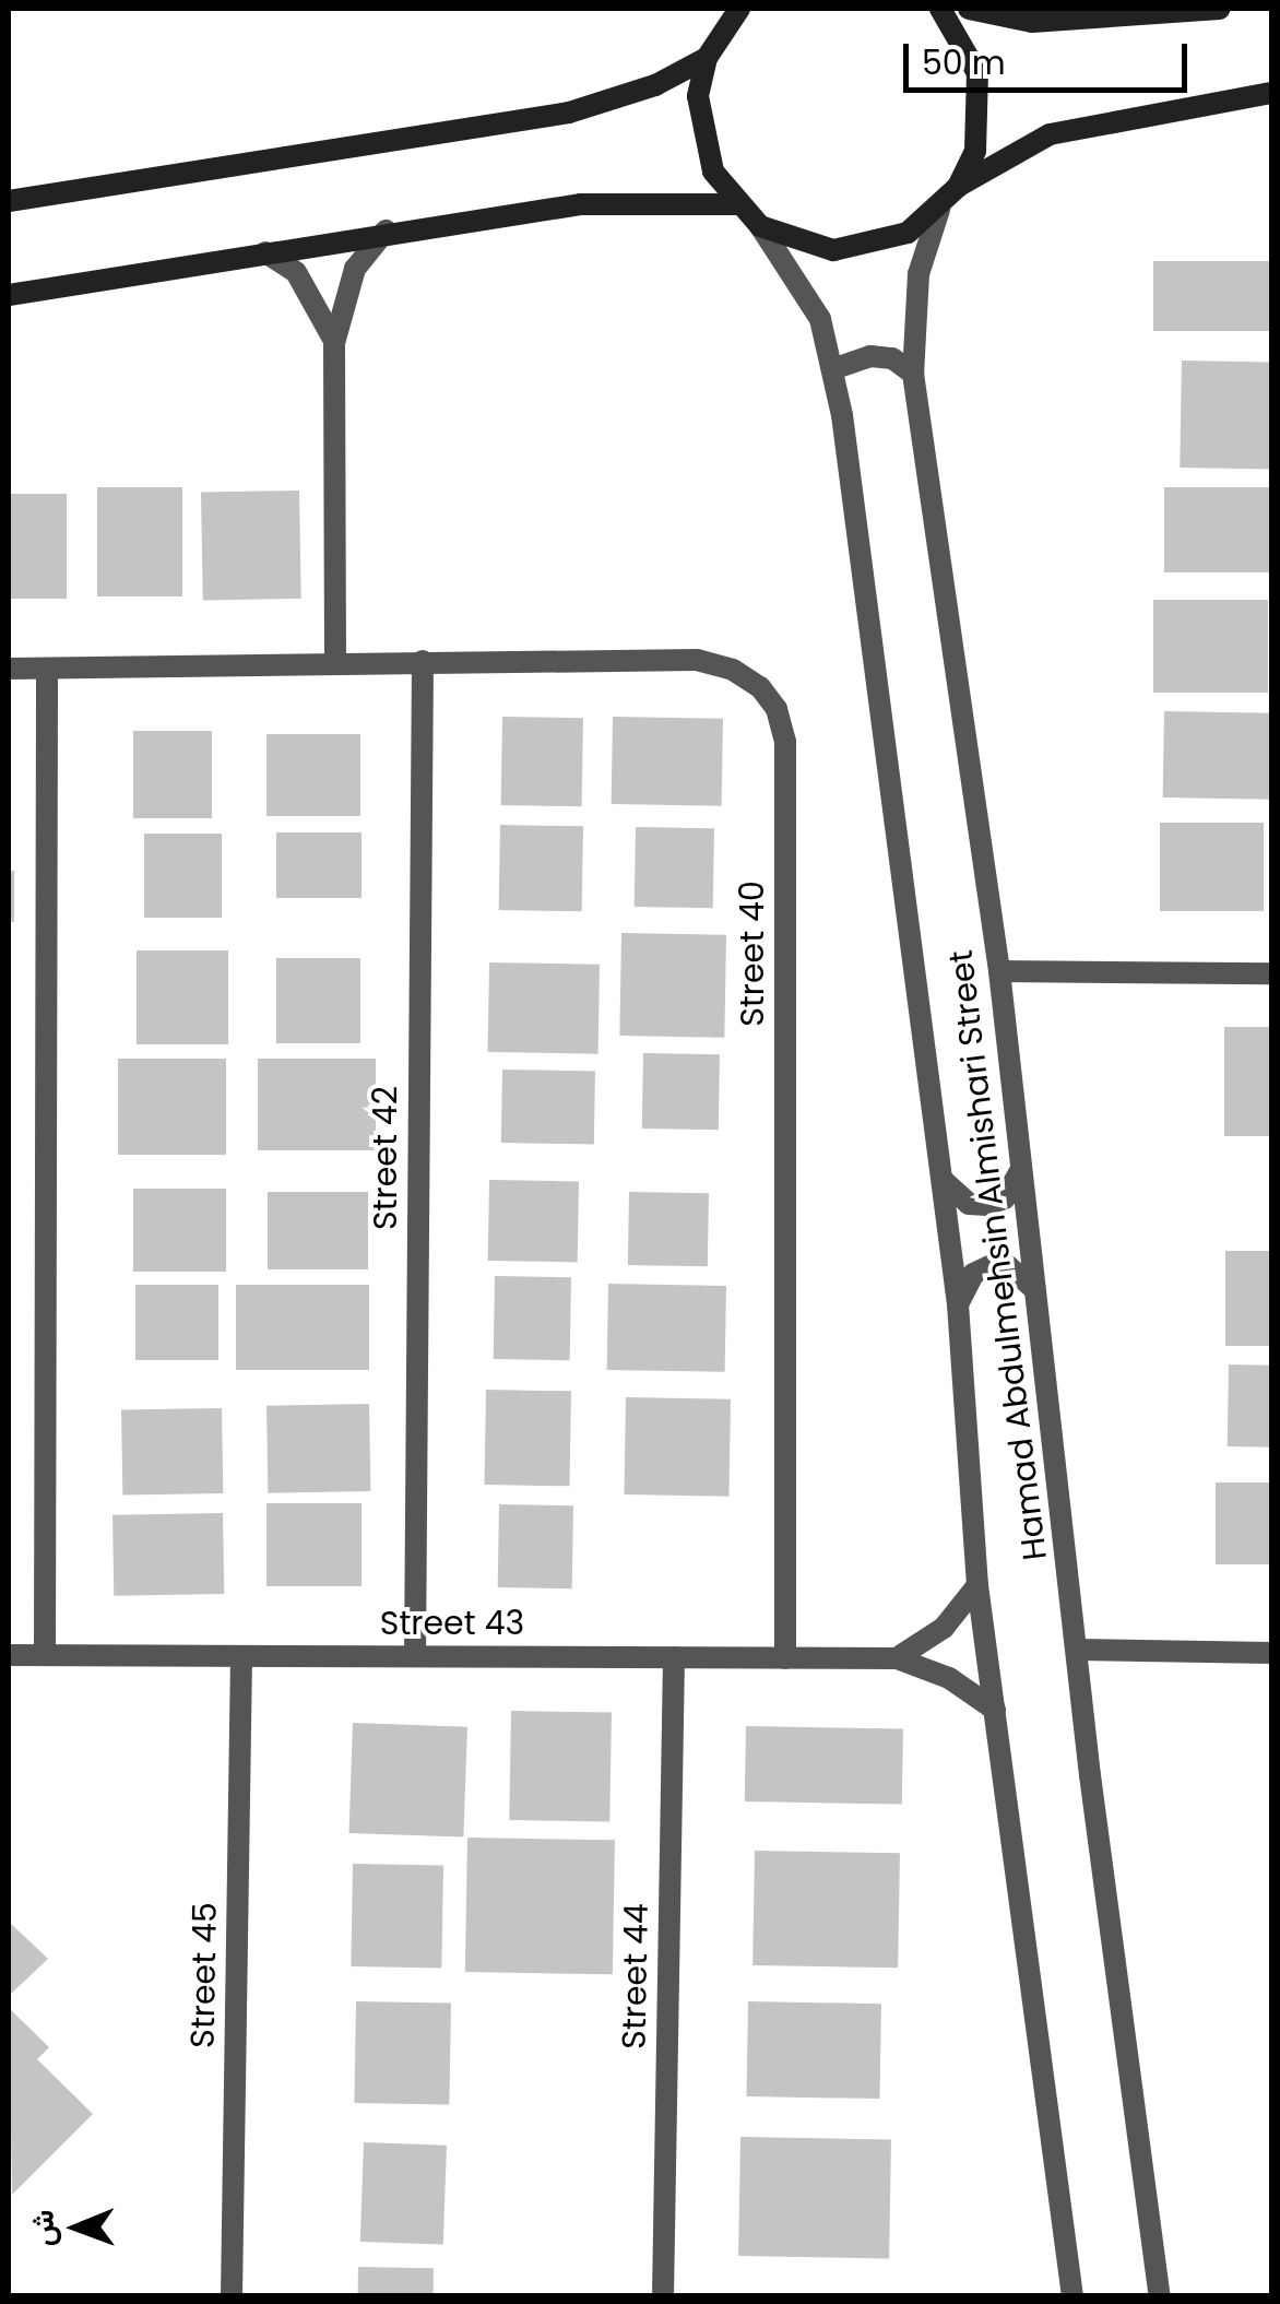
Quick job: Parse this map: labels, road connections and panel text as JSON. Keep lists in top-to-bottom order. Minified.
{"streets":{"street":["Street 40","Street 42","Hamad Abdulmehsin Almishari Street","Street 43","Street 45","Street 44"]},"crossings":[["Street 40","Street 42"],["Street 40","Street 43"],["Street 42","Street 43"],["Hamad Abdulmehsin Almishari Street","Street 43"],["Street 43","Street 45"],["Street 43","Street 44"]],"scale_bar":"50 m","north":"left"}
